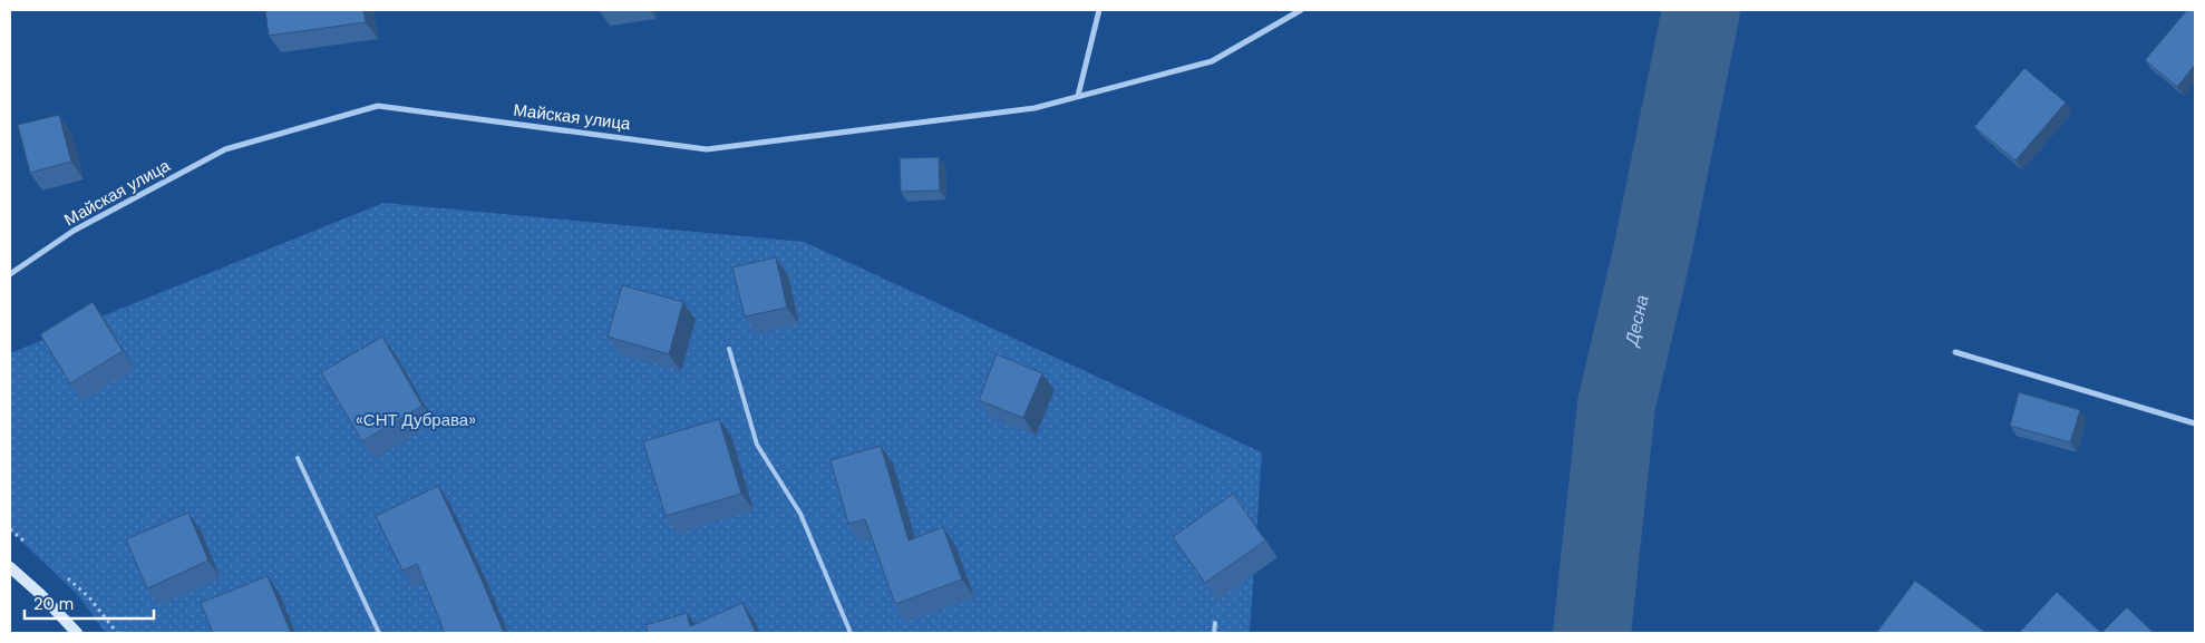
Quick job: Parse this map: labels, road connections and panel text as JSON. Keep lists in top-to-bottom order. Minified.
{"streets":{"street":["Майская улица"]},"water":["Десна"],"parks":["«СНТ Дубрава»"],"scale_bar":"20 m"}
